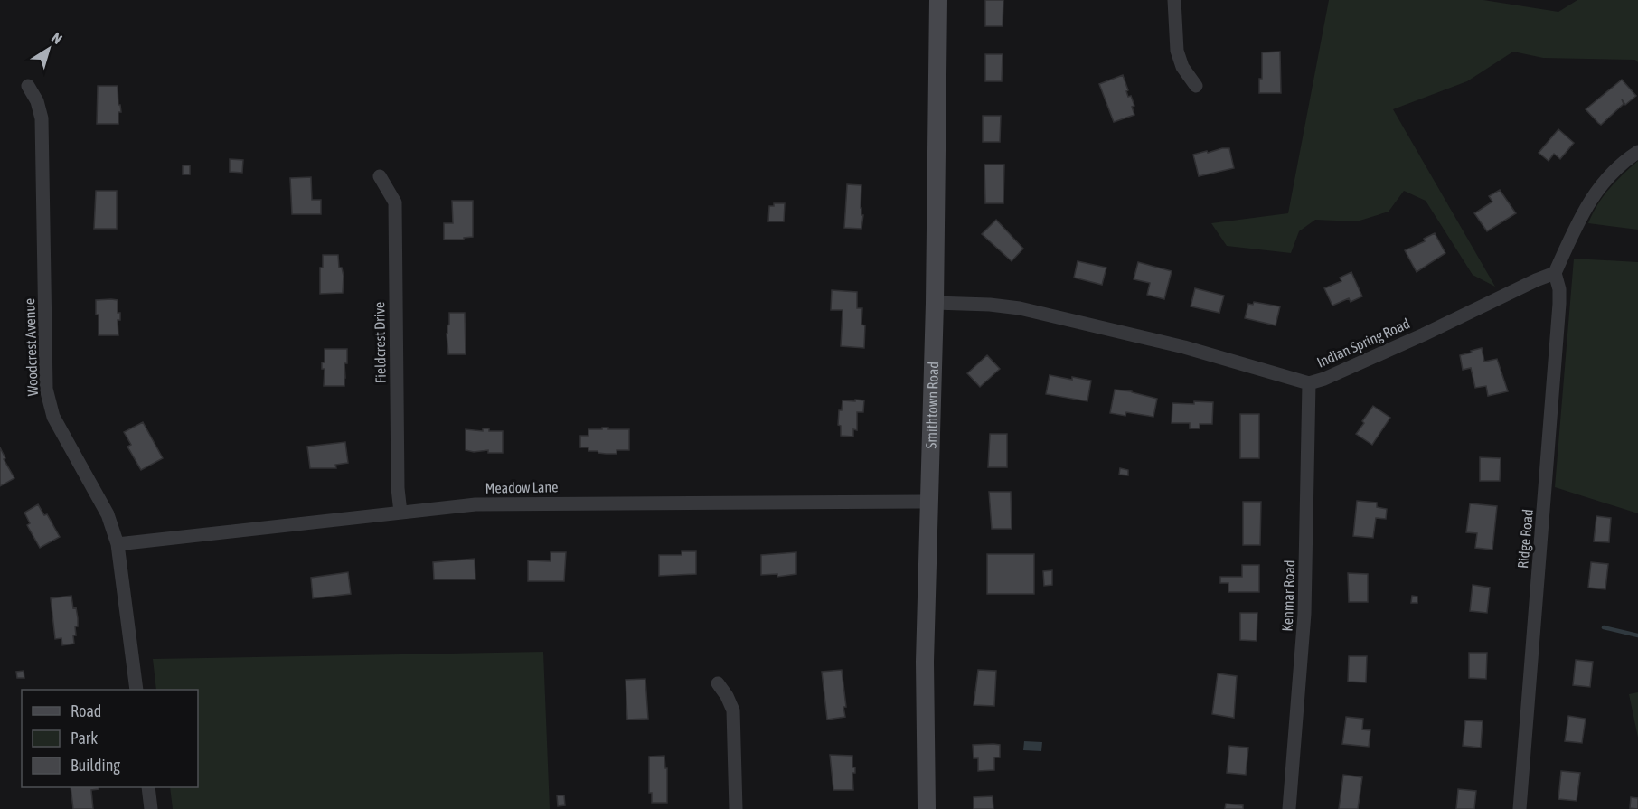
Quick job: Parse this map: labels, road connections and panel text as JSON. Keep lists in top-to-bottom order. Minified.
{"streets":{"street":["Fieldcrest Drive","Indian Spring Road","Woodcrest Avenue","Smithtown Road","Meadow Lane","Ridge Road","Kenmar Road"]},"crossings":[["Fieldcrest Drive","Meadow Lane"],["Indian Spring Road","Smithtown Road"],["Indian Spring Road","Ridge Road"],["Indian Spring Road","Kenmar Road"],["Woodcrest Avenue","Meadow Lane"],["Smithtown Road","Meadow Lane"]],"legend":["Road","Park","Building"],"north":"top right"}
